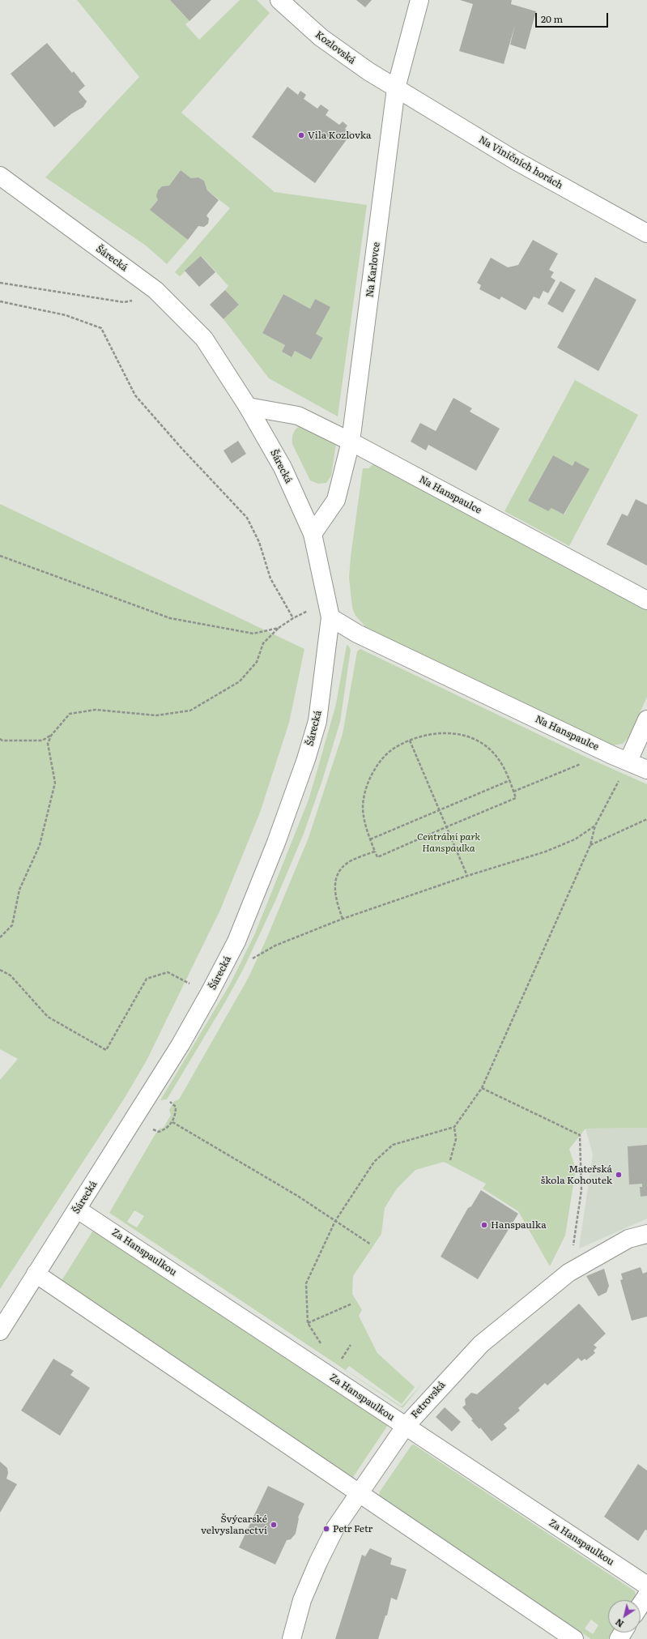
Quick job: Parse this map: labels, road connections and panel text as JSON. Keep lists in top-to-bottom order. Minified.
{"streets":{"street":["Kozlovská","Na Viničních horách","Šárecká","Na Karlovce","Na Hanspaulce","Za Hanspaulkou","Fetrovská"]},"crossings":[["Kozlovská","Na Viničních horách"],["Kozlovská","Na Karlovce"],["Na Viničních horách","Na Karlovce"],["Šárecká","Na Karlovce"],["Šárecká","Na Hanspaulce"],["Šárecká","Za Hanspaulkou"],["Na Karlovce","Na Hanspaulce"],["Za Hanspaulkou","Fetrovská"]],"parks":["Centrální park Hanspaulka"],"places":["Vila Kozlovka","Mateřská škola Kohoutek","Hanspaulka","Švýcarské velvyslanectví","Petr Fetr"],"scale_bar":"20 m","north":"bottom left"}
